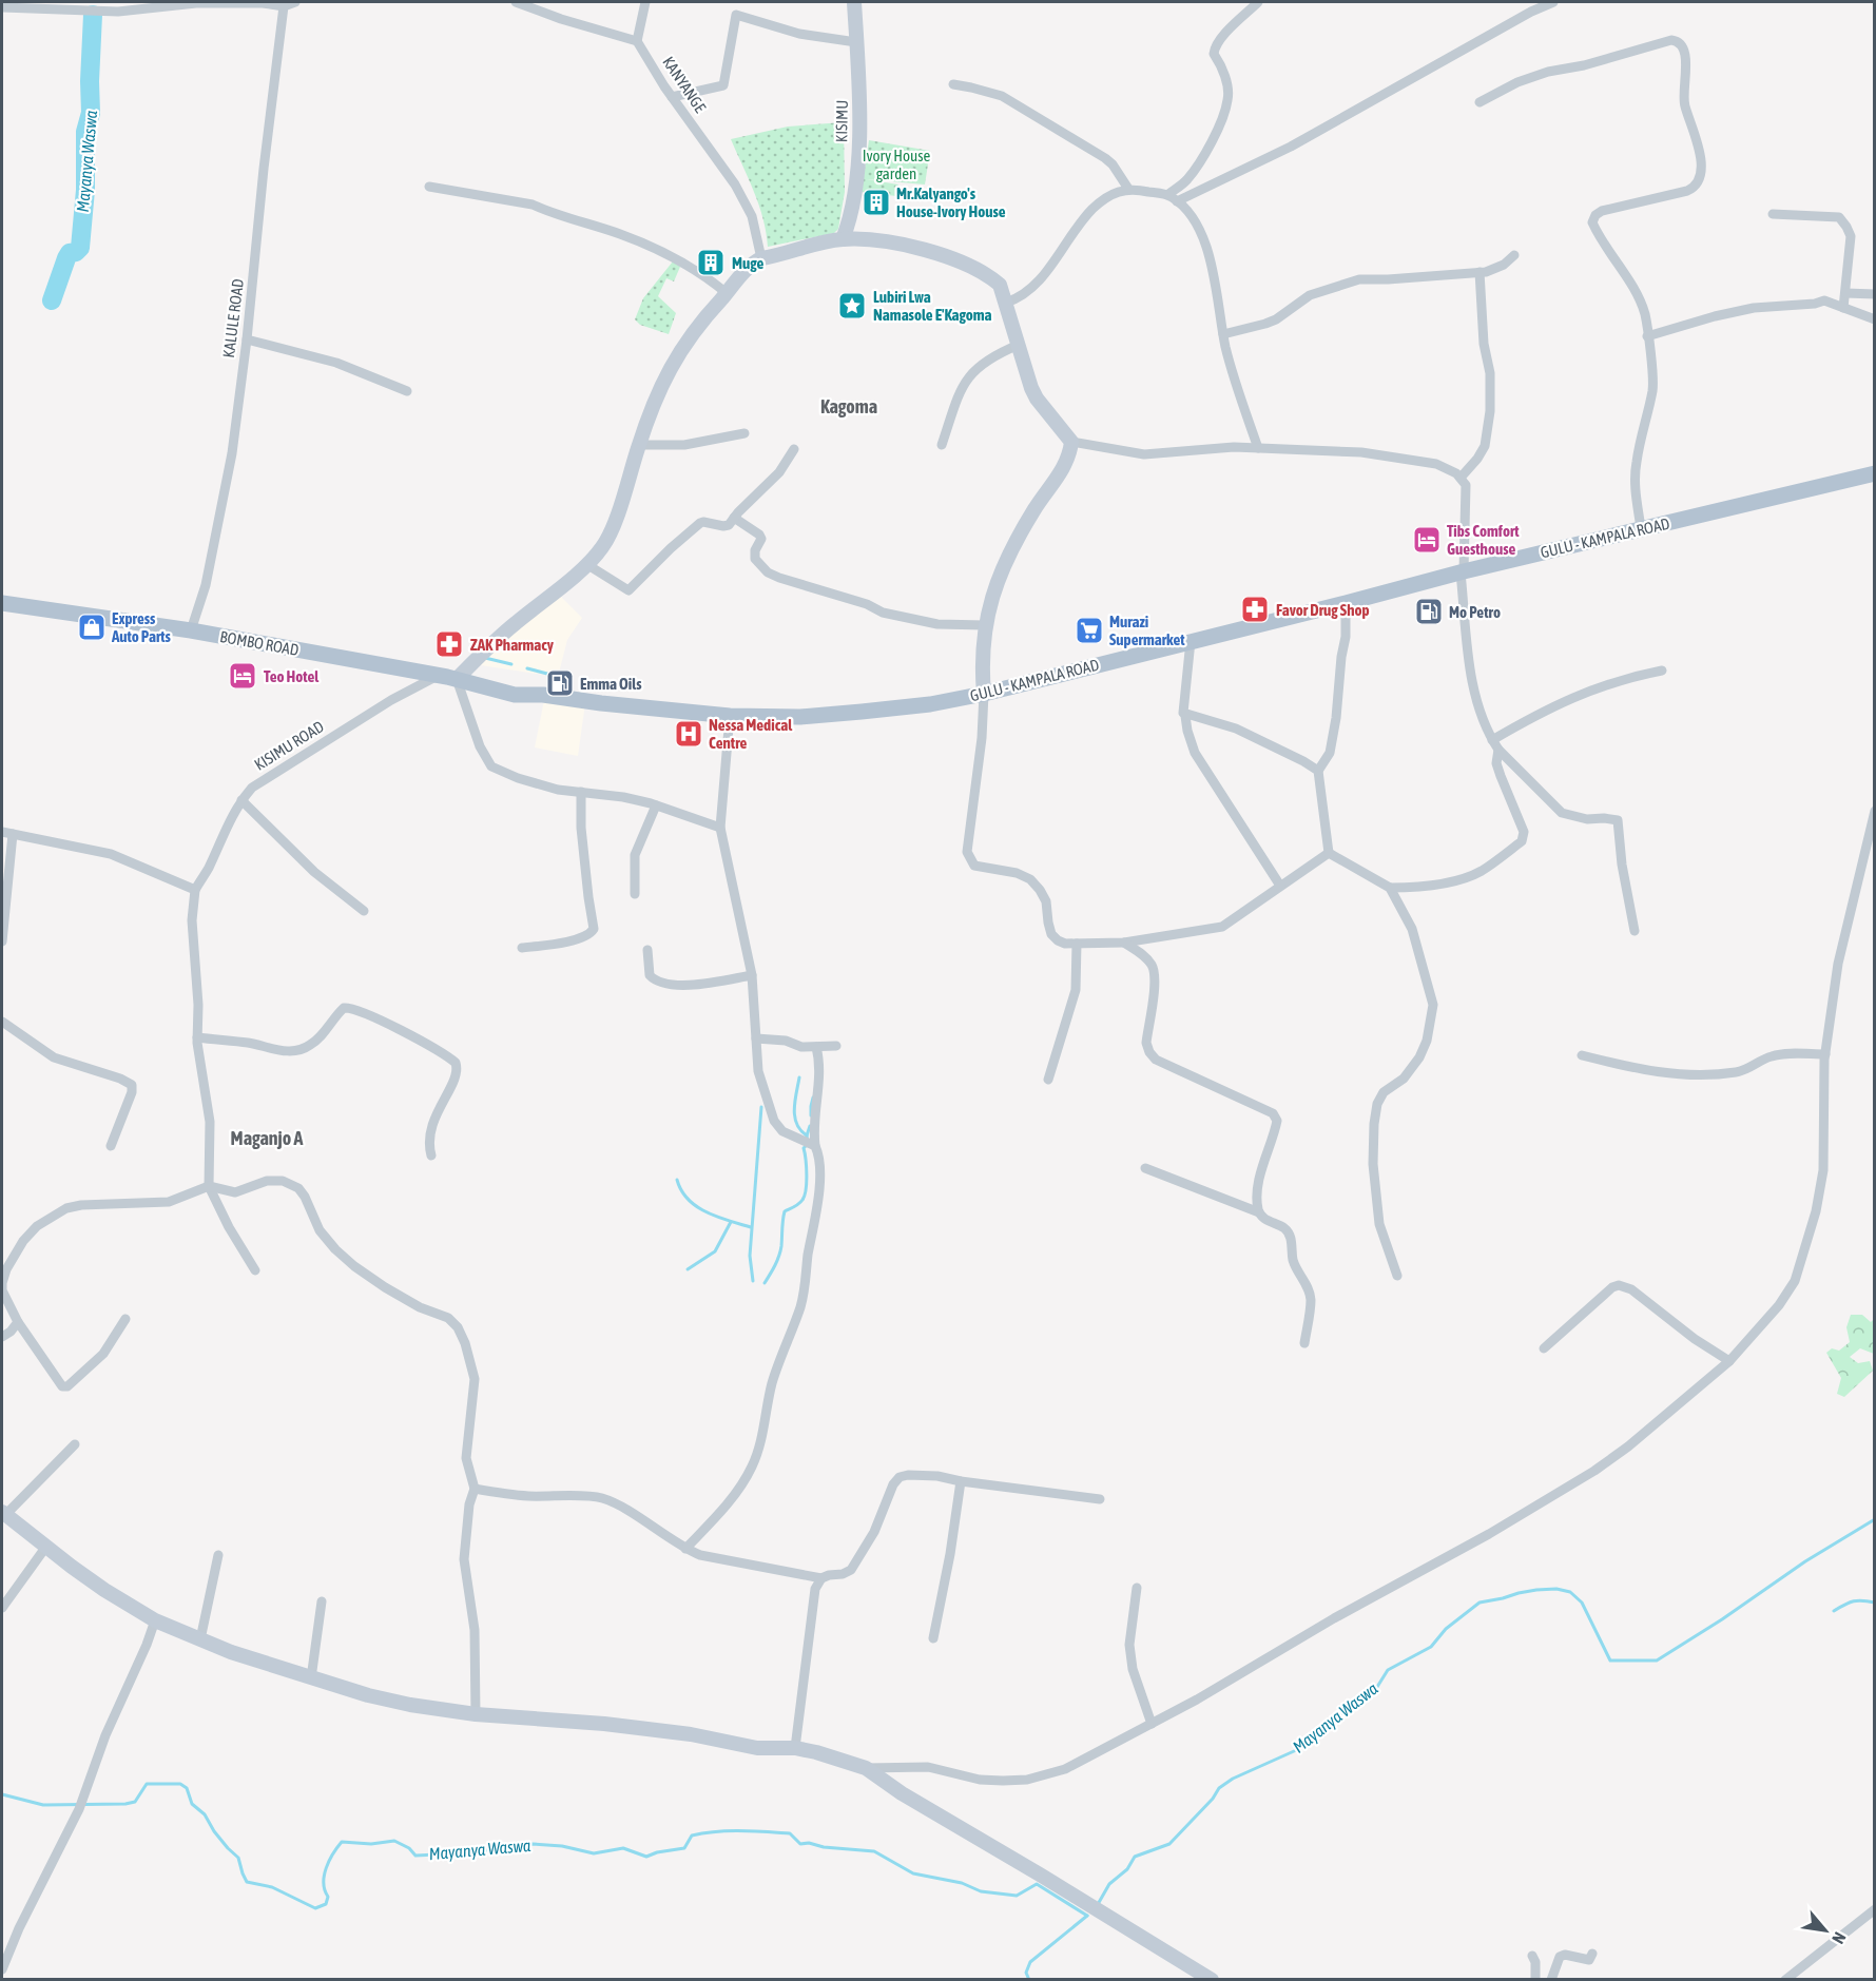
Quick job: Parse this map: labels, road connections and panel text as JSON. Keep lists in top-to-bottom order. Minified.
{"streets":{"main road":["GULU - KAMPALA ROAD","BOMBO ROAD"],"street":["KANYANGE","KISIMU","KALULE ROAD","KISIMU ROAD"]},"crossings":[["KALULE ROAD","BOMBO ROAD"],["GULU - KAMPALA ROAD","BOMBO ROAD"],["BOMBO ROAD","KISIMU ROAD"]],"districts":["Kagoma","Maganjo A"],"water":["Mayanya Waswa"],"parks":["Ivory House garden"],"places":{"building":["Mr.Kalyango's House-Ivory House","Muge"],"place":["Lubiri Lwa Namasole E'Kagoma"],"hotel":["Tibs Comfort Guesthouse","Teo Hotel"],"pharmacy":["Favor Drug Shop","ZAK Pharmacy"],"fuel station":["Mo Petro","Emma Oils"],"shop":["Express Auto Parts"],"supermarket":["Murazi Supermarket"],"hospital":["Nessa Medical Centre"]},"north":"bottom right"}
